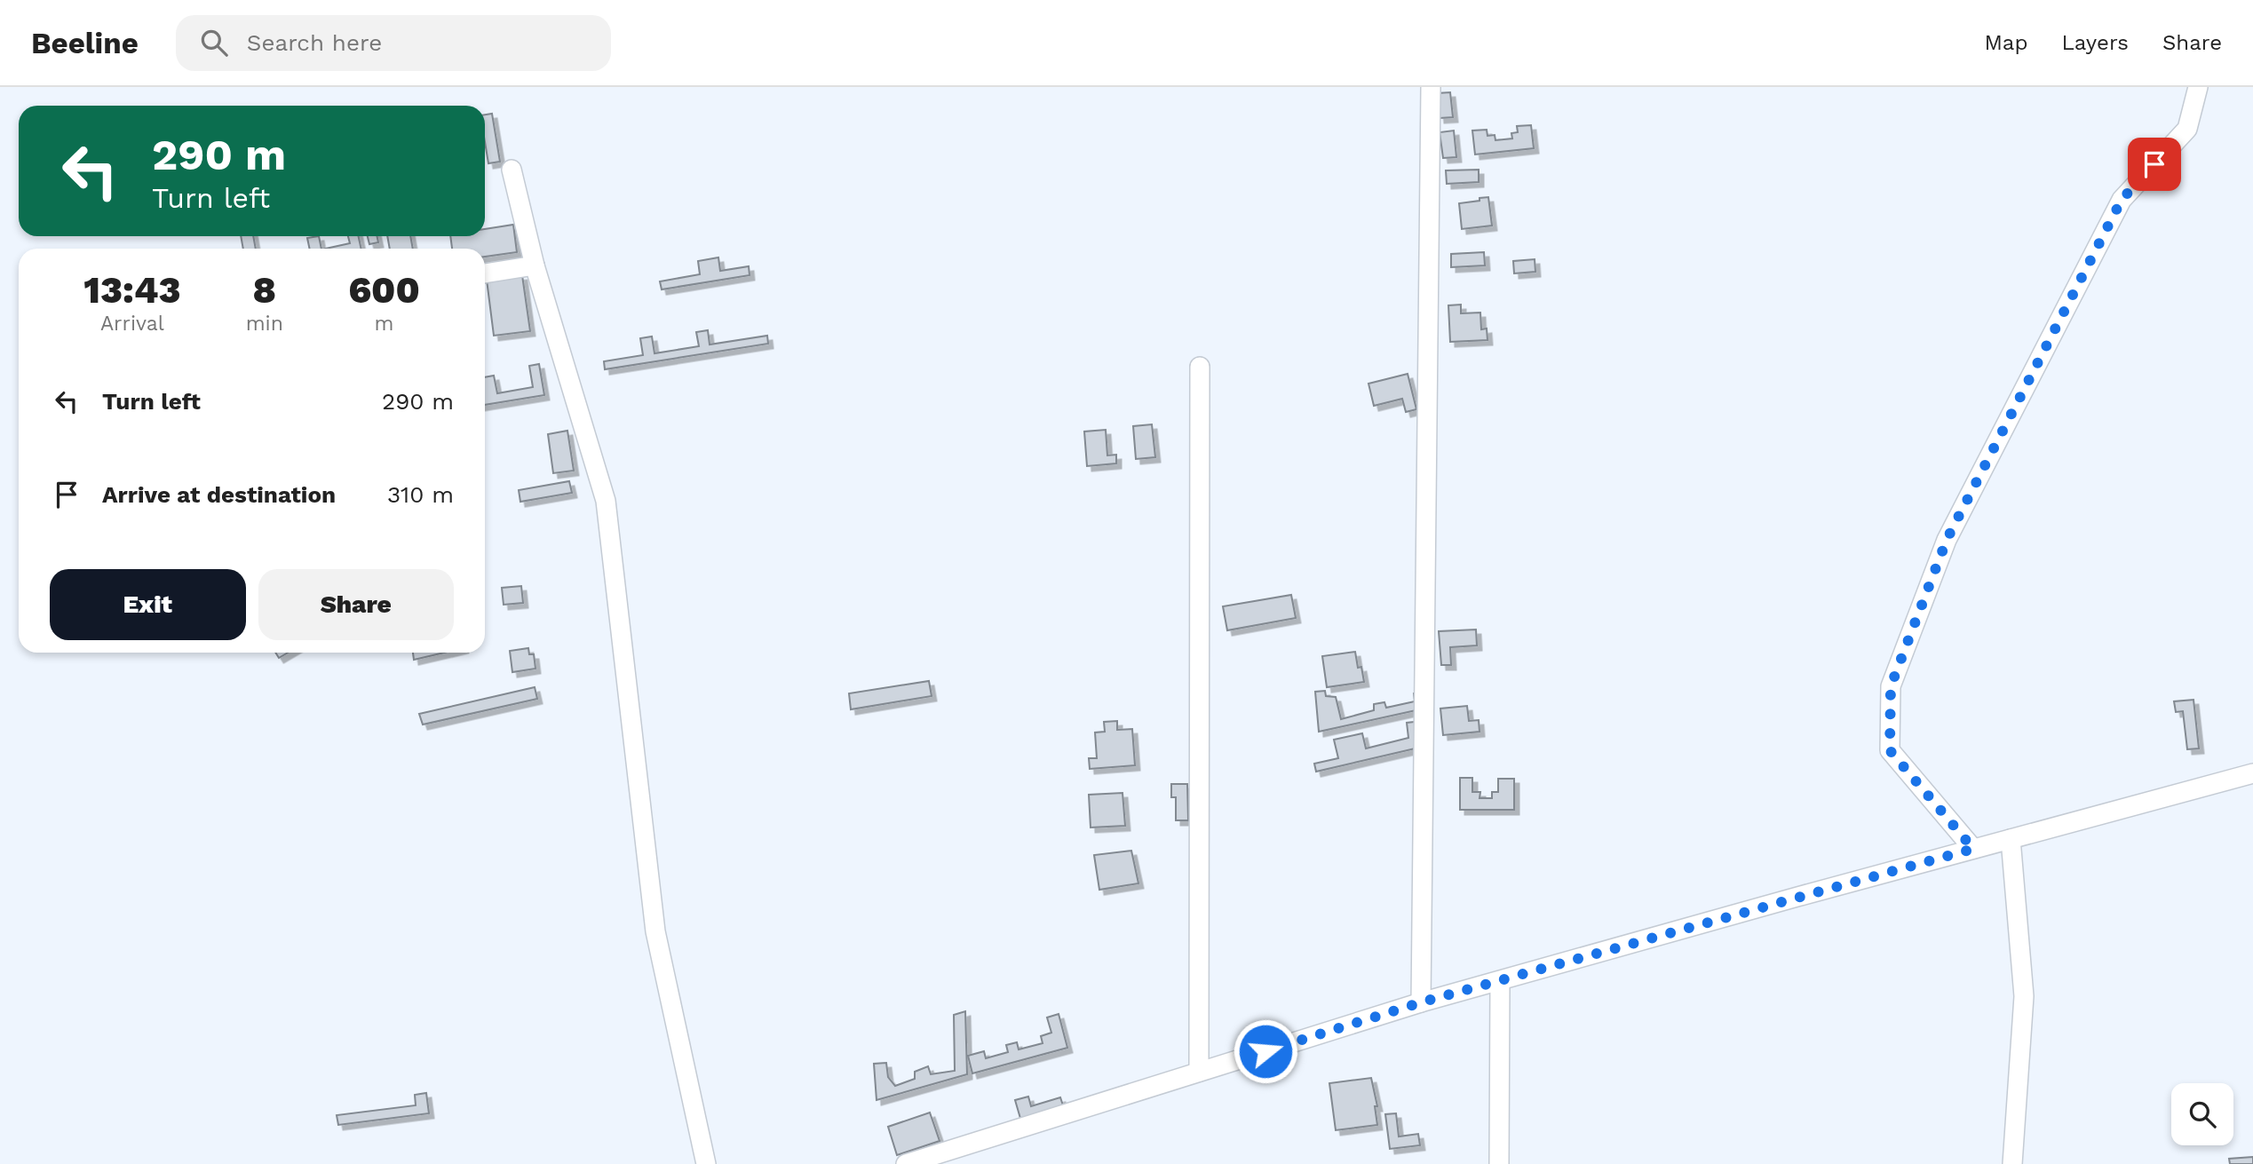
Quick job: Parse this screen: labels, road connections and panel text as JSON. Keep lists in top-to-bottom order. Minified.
{"page":{"header":"Beeline","search":"Search here","nav":["Map","Layers","Share"],"turn":["290 m","Turn left"],"eta":["13:43","Arrival","8","min","600","m"],"list":[{"name":"Turn left","value":"290 m"},{"name":"Arrive at destination","value":"310 m"}],"buttons":["Exit","Share"]}}
